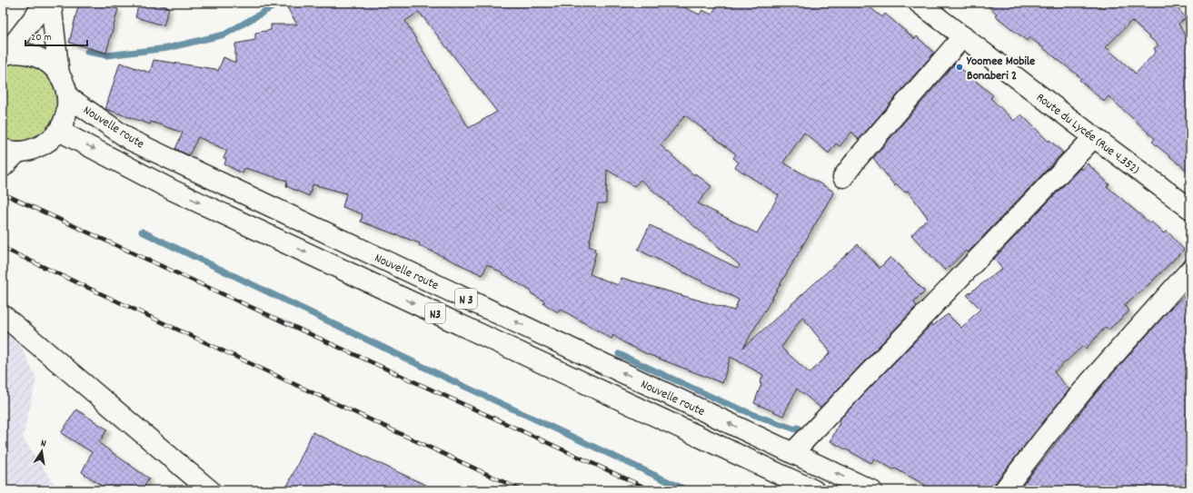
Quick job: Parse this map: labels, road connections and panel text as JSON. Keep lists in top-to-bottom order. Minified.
{"streets":{"main road":["Nouvelle route","Route du Lycée (Rue 4.352)","N 3","N3"]},"places":["Yoomee Mobile Bonaberi 2"],"scale_bar":"20 m","north":"top"}
